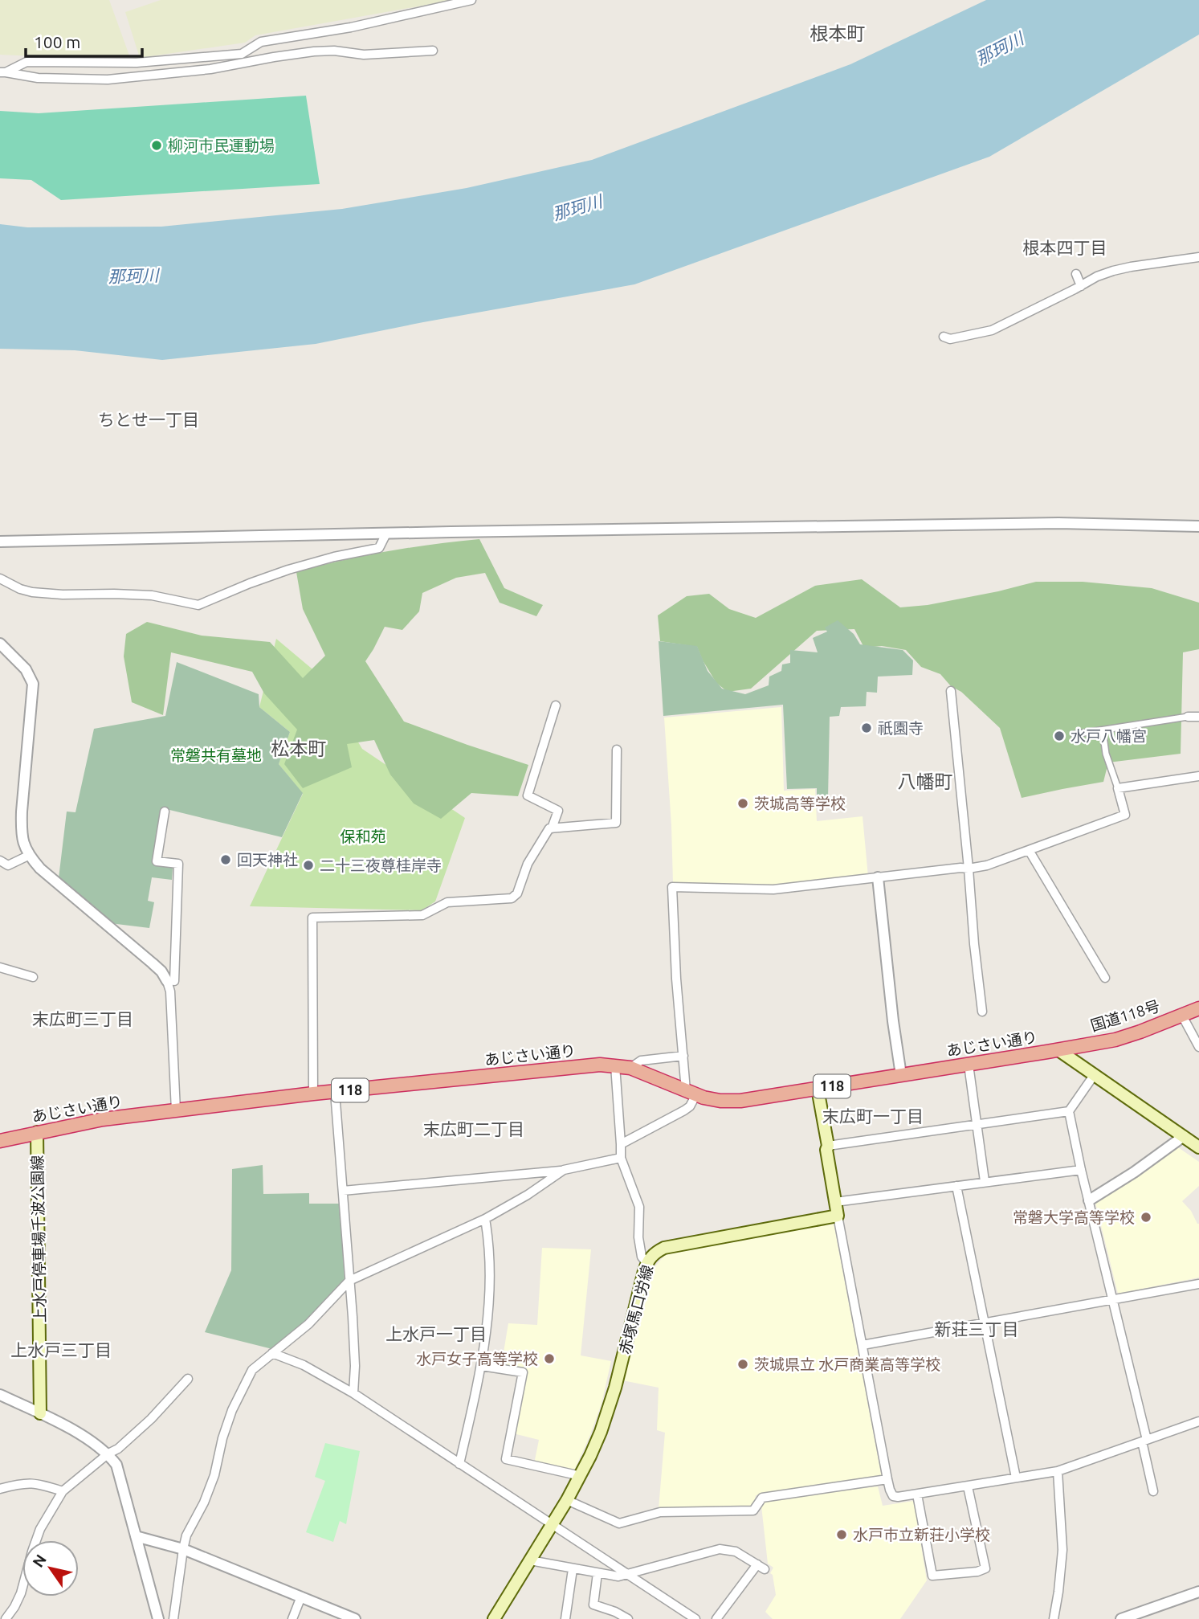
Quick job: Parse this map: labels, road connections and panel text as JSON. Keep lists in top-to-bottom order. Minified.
{"streets":{"highway":["国道118号","あじさい通り","118"],"main road":["上水戸停車場千波公園線","赤塚馬口労線"]},"crossings":[["国道118号","あじさい通り"],["あじさい通り","上水戸停車場千波公園線"]],"districts":["根本町","根本四丁目","ちとせ一丁目","松本町","八幡町","末広町三丁目","末広町一丁目","末広町二丁目","新荘三丁目","上水戸一丁目","上水戸三丁目"],"water":["那珂川"],"parks":["常磐共有墓地","保和苑"],"places":["柳河市民運動場","祇園寺","水戸八幡宮","茨城高等学校","回天神社","二十三夜尊桂岸寺","常磐大学高等学校","水戸女子高等学校","茨城県立 水戸商業高等学校","水戸市立新荘小学校"],"scale_bar":"100 m","north":"top left"}
